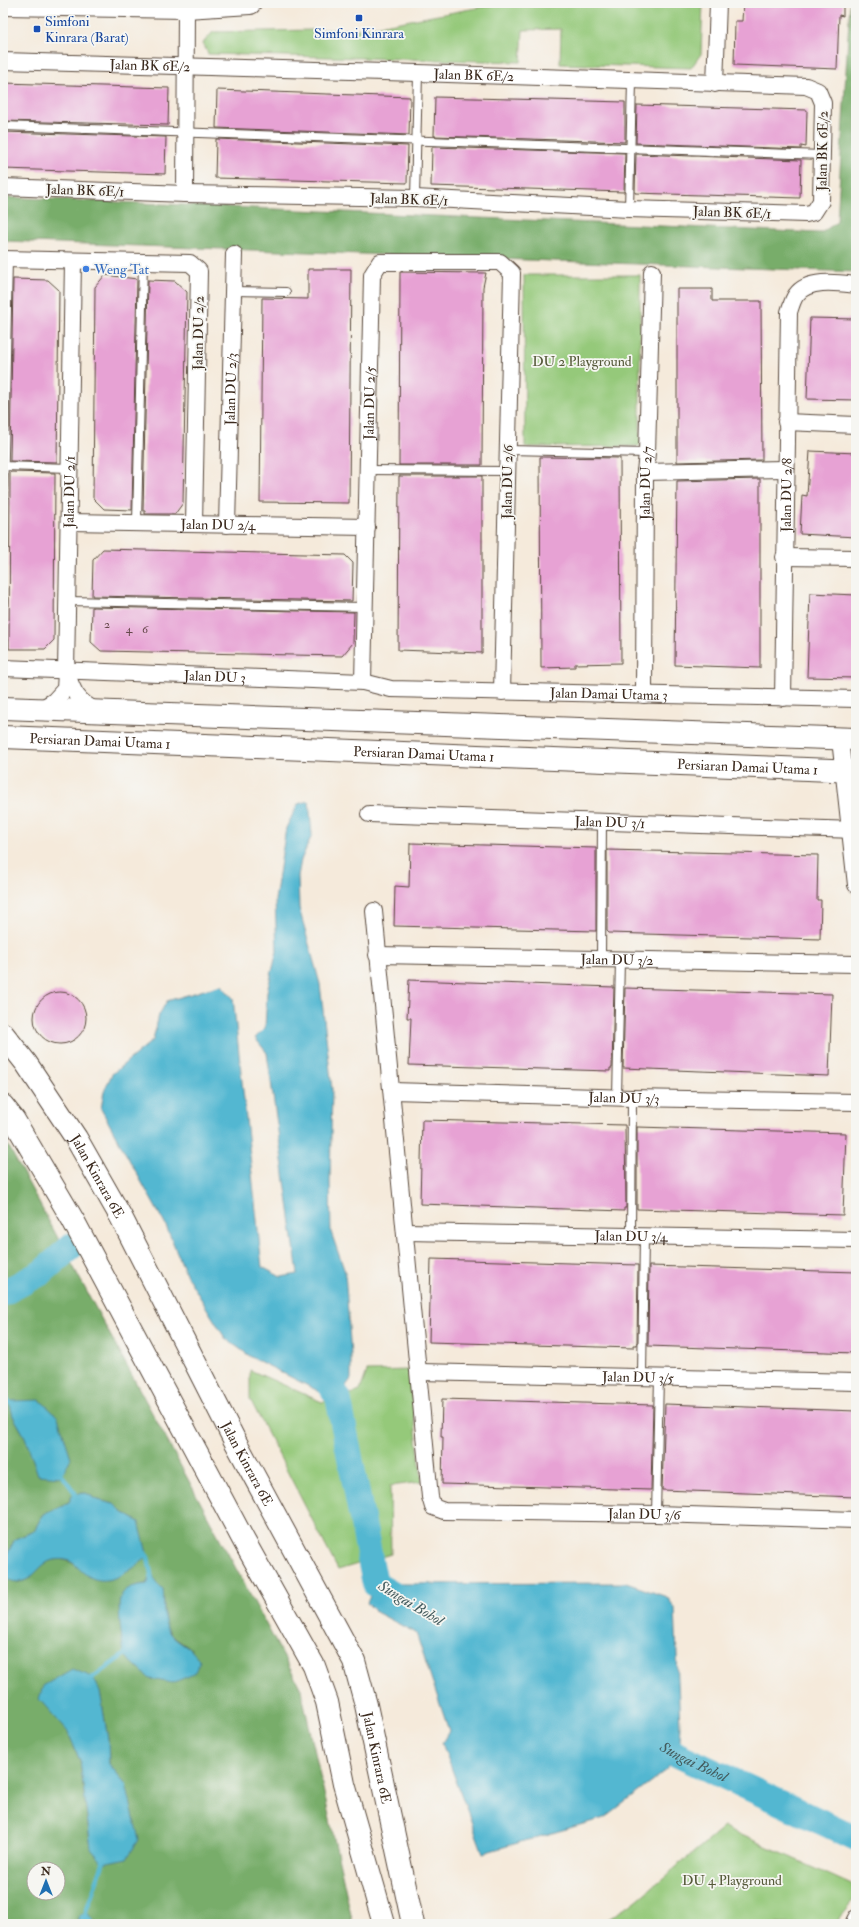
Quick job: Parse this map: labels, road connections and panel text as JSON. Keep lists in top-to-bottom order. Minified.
{"streets":{"street":["Jalan BK 6E/2","Jalan BK 6E/1","Jalan DU 2/2","Jalan DU 2/3","Jalan DU 2/5","Jalan DU 2/6","Jalan DU 2/7","Jalan DU 2/1","Jalan DU 2/8","Jalan DU 2/4","Jalan DU 3","Jalan Damai Utama 3","Persiaran Damai Utama 1","Jalan DU 3/1","Jalan DU 3/2","Jalan DU 3/3","Jalan Kinrara 6E","Jalan DU 3/4","Jalan DU 3/5","Jalan DU 3/6"]},"crossings":[["Jalan BK 6E/2","Jalan BK 6E/1"],["Jalan DU 2/2","Jalan DU 2/1"],["Jalan DU 2/2","Jalan DU 2/4"],["Jalan DU 2/3","Jalan DU 2/4"],["Jalan DU 2/5","Jalan DU 2/6"],["Jalan DU 2/5","Jalan DU 2/4"],["Jalan DU 2/5","Jalan DU 3"],["Jalan DU 2/5","Jalan Damai Utama 3"],["Jalan DU 2/6","Jalan Damai Utama 3"],["Jalan DU 2/7","Jalan Damai Utama 3"],["Jalan DU 2/1","Jalan DU 2/4"],["Jalan DU 2/1","Jalan DU 3"],["Jalan DU 2/1","Persiaran Damai Utama 1"],["Jalan DU 2/8","Jalan Damai Utama 3"],["Jalan DU 3","Jalan Damai Utama 3"],["Jalan DU 3/5","Jalan DU 3/6"]],"water":["Sungai Bohol"],"parks":["DU 2 Playground","DU 4 Playground"],"places":{"transit":["Simfoni Kinrara","Simfoni Kinrara (Barat)"],"other":["Weng Tat"]},"house_numbers":["2","4","6"],"north":"top"}
